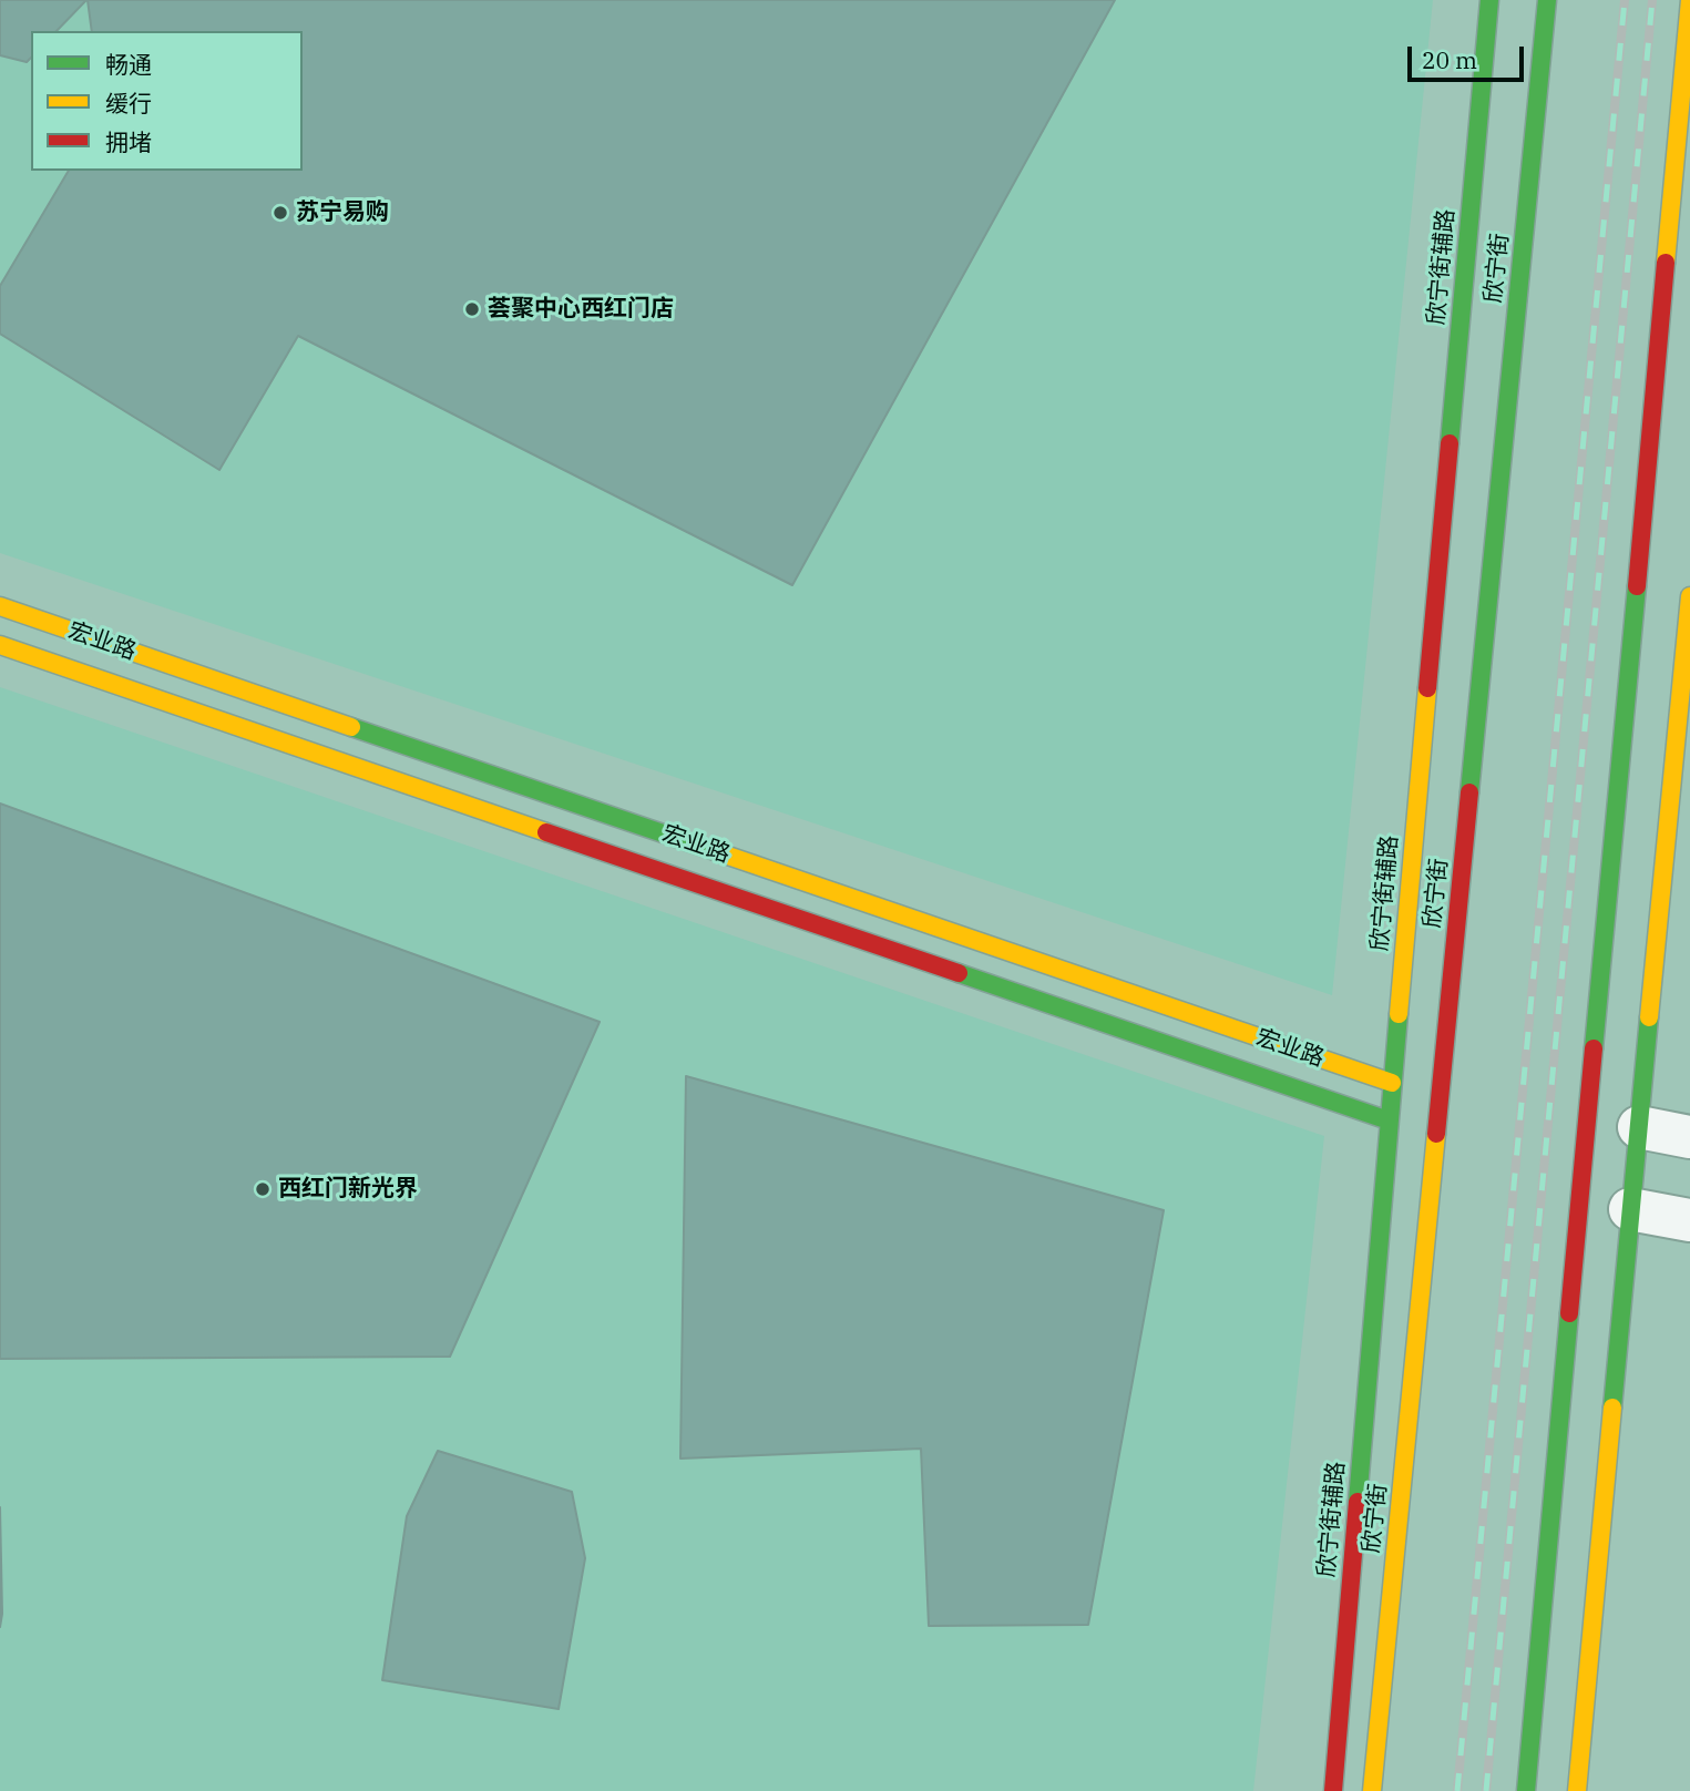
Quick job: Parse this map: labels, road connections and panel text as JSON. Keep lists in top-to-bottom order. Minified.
{"streets":{"street":["欣宁街辅路","欣宁街","宏业路"]},"crossings":[["欣宁街辅路","宏业路"]],"places":["苏宁易购","荟聚中心西红门店","西红门新光界"],"legend":["畅通","缓行","拥堵"],"scale_bar":"20 m"}
